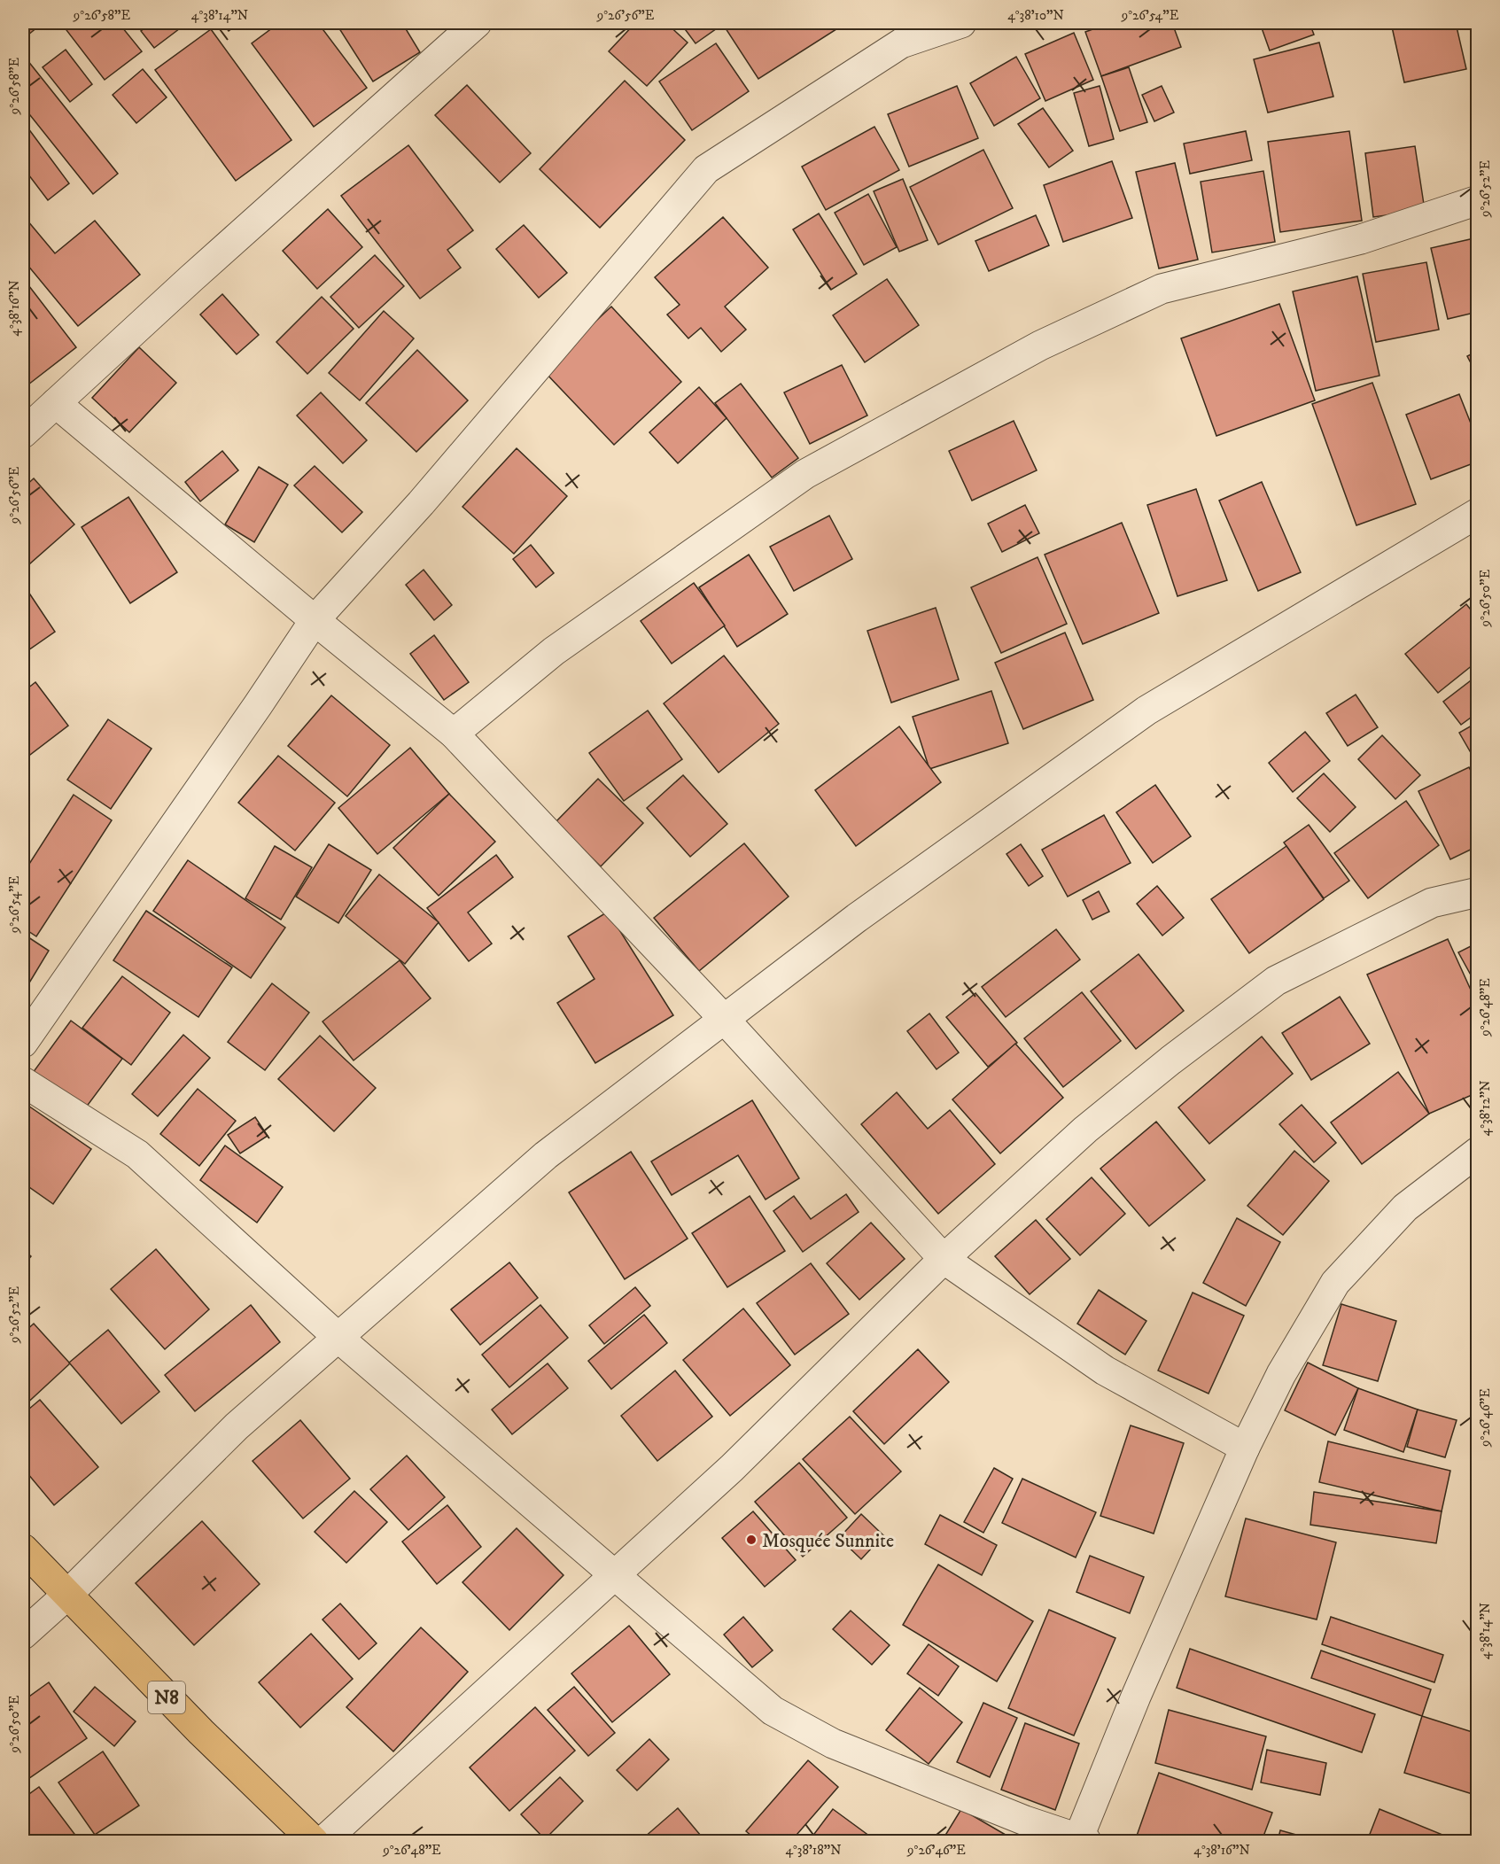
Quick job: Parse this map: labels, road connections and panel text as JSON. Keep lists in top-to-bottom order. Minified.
{"streets":{"highway":["N8"]},"places":["Mosquée Sunnite"],"coordinates":["9°26'58\"E","4°38'14\"N","9°26'56\"E","4°38'10\"N","9°26'54\"E","9°26'52\"E","4°38'16\"N","9°26'50\"E","9°26'48\"E","4°38'12\"N","9°26'46\"E","4°38'18\"N"]}
